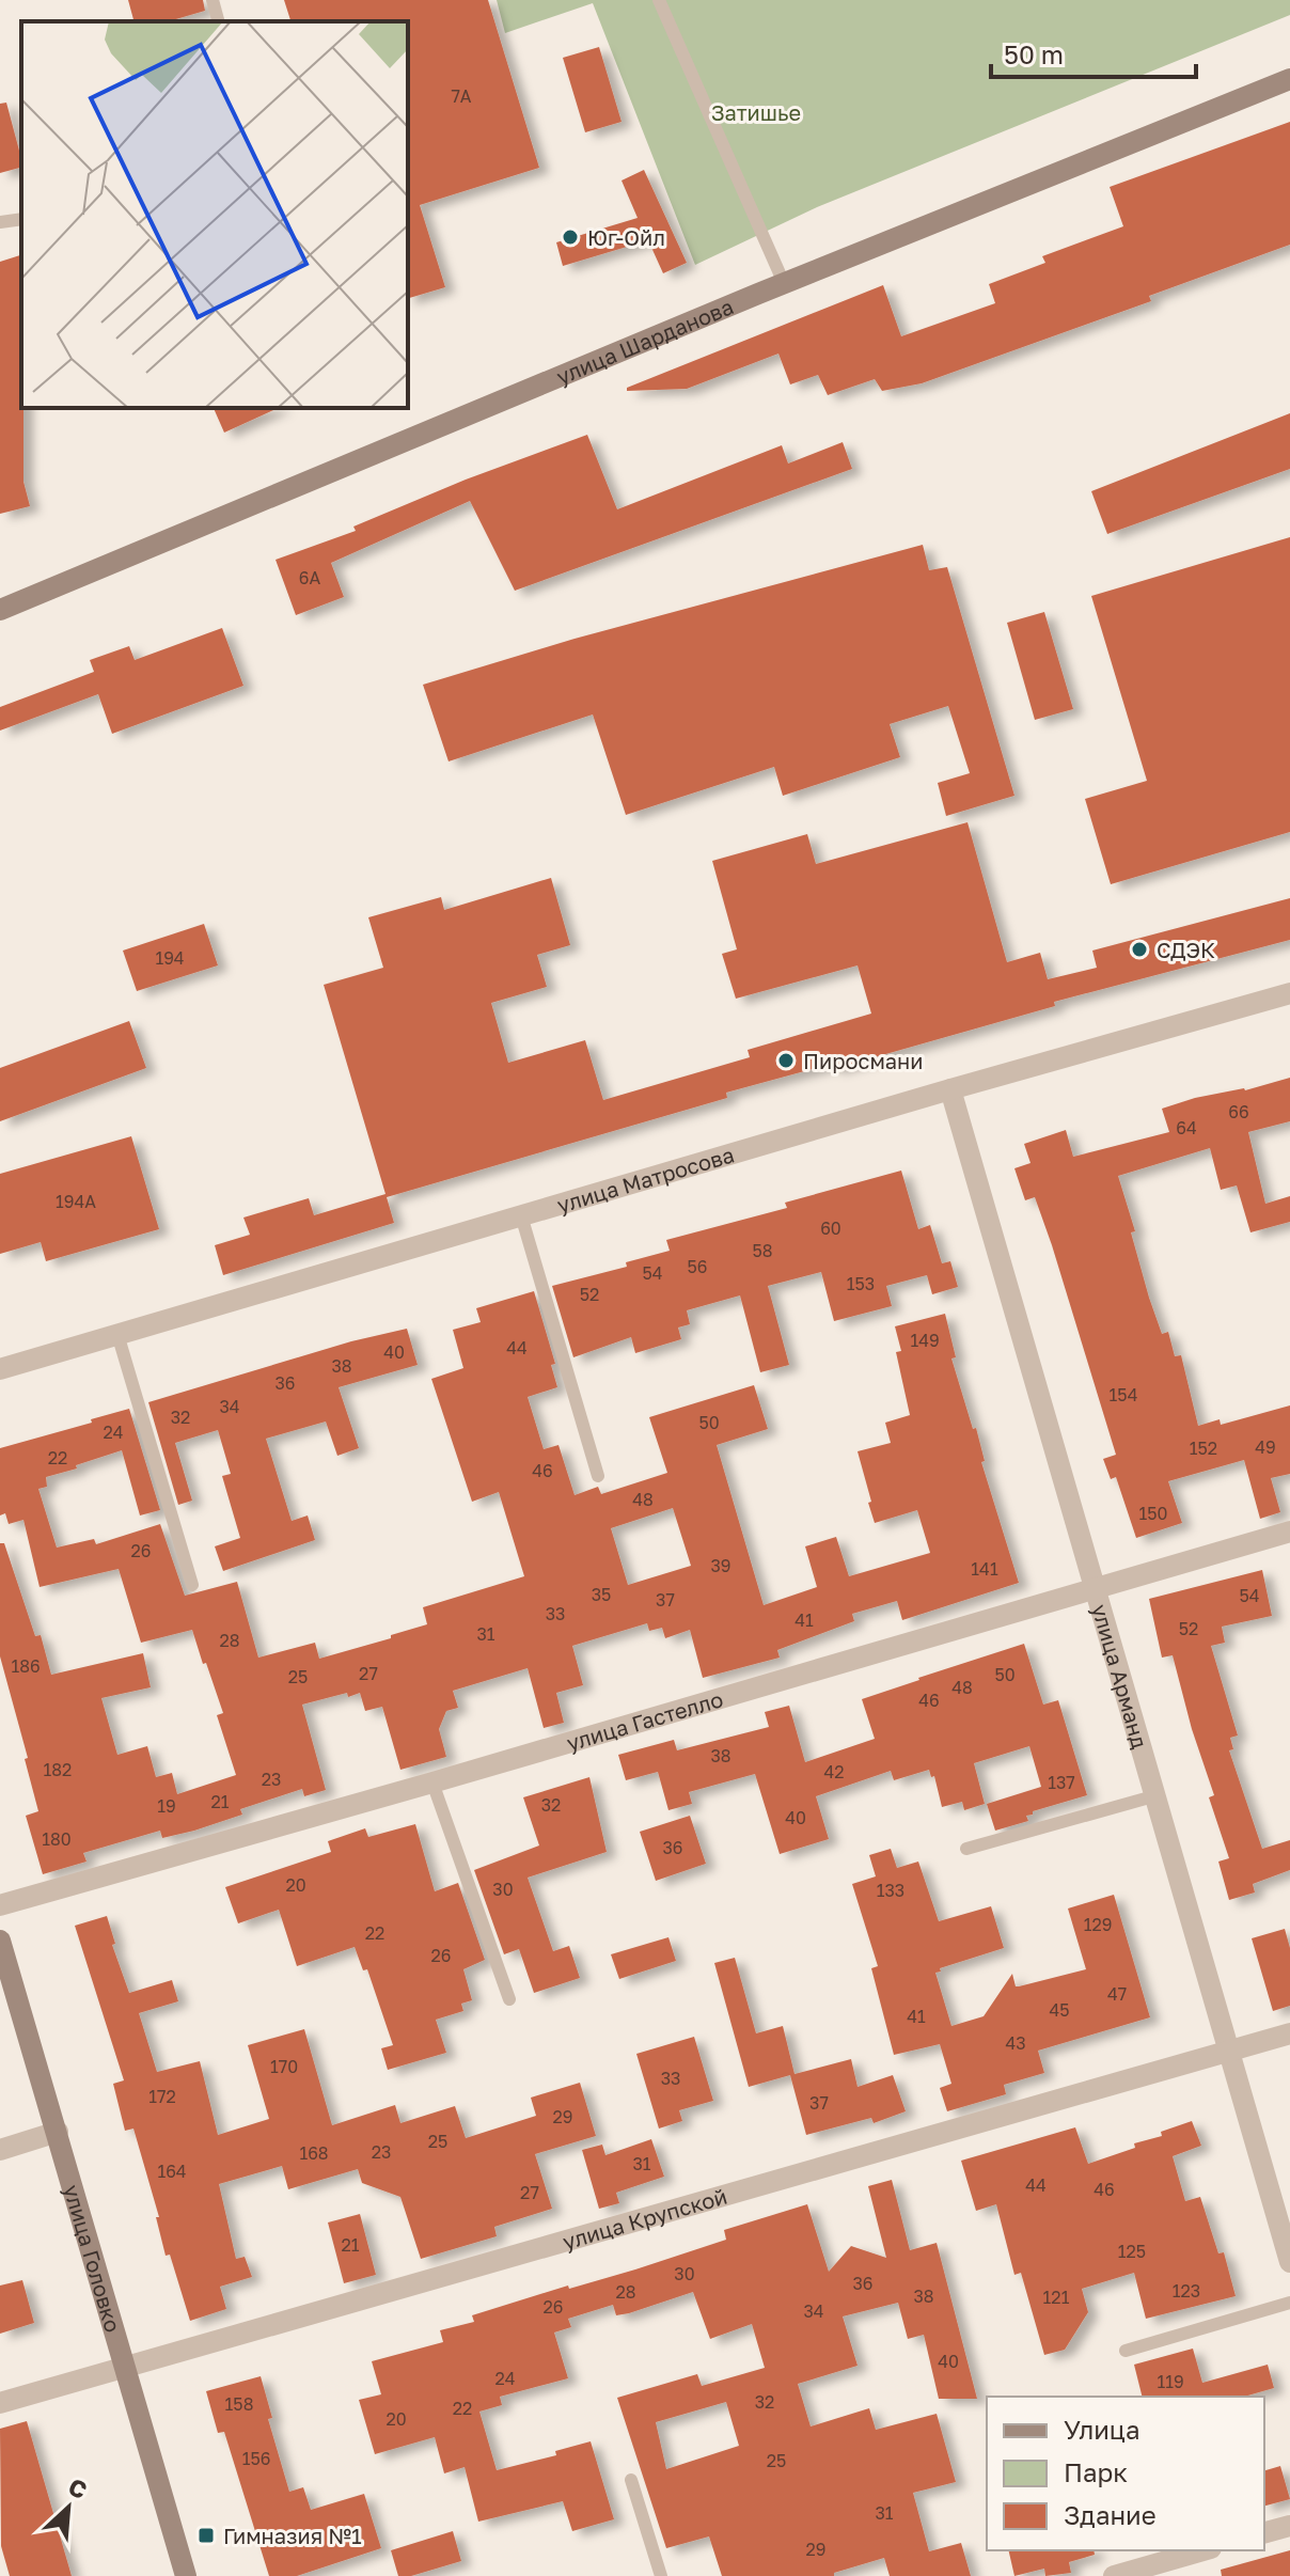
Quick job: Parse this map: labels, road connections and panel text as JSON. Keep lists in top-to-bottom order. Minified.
{"streets":{"main road":["улица Шарданова","улица Головко"],"street":["улица Матросова","улица Арманд","улица Гастелло","улица Крупской"]},"crossings":[["улица Матросова","улица Арманд"],["улица Арманд","улица Гастелло"],["улица Арманд","улица Крупской"],["улица Крупской","улица Головко"]],"parks":["Затишье"],"places":{"other":["Юг-Ойл","СДЭК","Пиросмани"],"transit":["Гимназия №1"]},"house_numbers":["7А","6А","194","66","64","194А","60","58","56","54","153","52","149","44","40","38","36","154","34","32","50","24","49","152","22","46","48","150","26","39","141","35","54","37","33","41","52","31","28","186","27","50","25","48","46","38","182","42","23","137","21","32","19","40","180","36","20","30","133","129","22","26","47","45","41","43","170","33","172","37","29","25","23","168","31","164","44","46","27","21","125","30","36","123","28","38","121","26","34","40","24","119","32","158","22","20","156","25","31","29"],"legend":["Улица","Парк","Здание"],"scale_bar":"50 m","north":"top right"}
